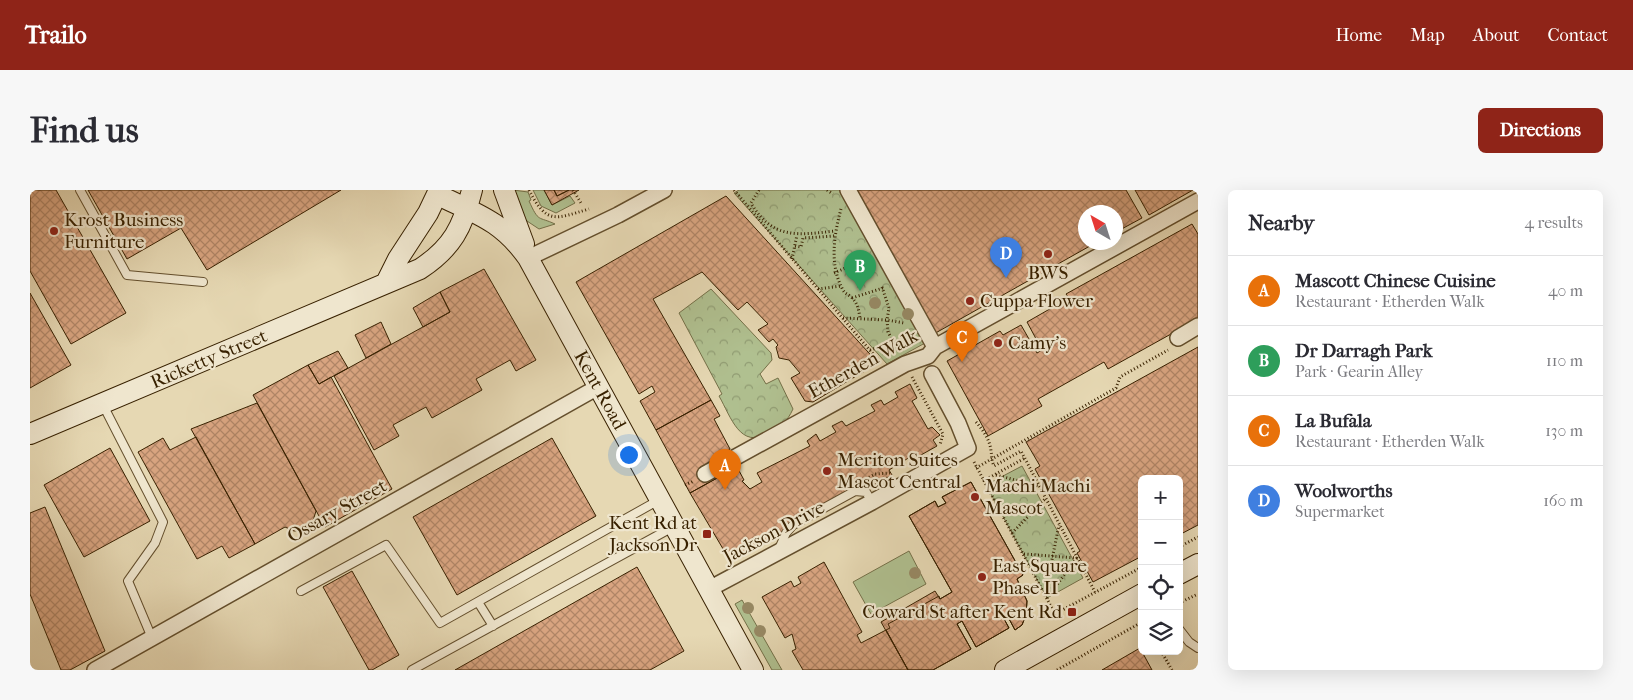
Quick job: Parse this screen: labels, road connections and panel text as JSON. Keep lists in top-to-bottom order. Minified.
{"streets":{"main road":["Ricketty Street","Kent Road"],"street":["Etherden Walk","Ossary Street","Jackson Drive"]},"crossings":[["Ricketty Street","Kent Road"],["Kent Road","Ossary Street"],["Kent Road","Jackson Drive"]],"places":{"other":["Krost Business Furniture","BWS","Cuppa Flower","Camy's","Meriton Suites Mascot Central","Machi Machi Mascot","East Square Phase II"],"transit":["Kent Rd at Jackson Dr","Coward St after Kent Rd"]},"north":"top left","page":{"header":"Trailo","nav":["Home","Map","About","Contact"],"buttons":"Directions","title":"Find us","heading":["Nearby","4 results"],"pins":["D","B","C","A"],"list":[{"mark":"A","name":"Mascott Chinese Cuisine","note":"Restaurant · Etherden Walk","value":"40 m"},{"mark":"B","name":"Dr Darragh Park","note":"Park · Gearin Alley","value":"110 m"},{"mark":"C","name":"La Bufala","note":"Restaurant · Etherden Walk","value":"130 m"},{"mark":"D","name":"Woolworths","note":"Supermarket","value":"160 m"}],"map_buttons":["+","−"]}}
